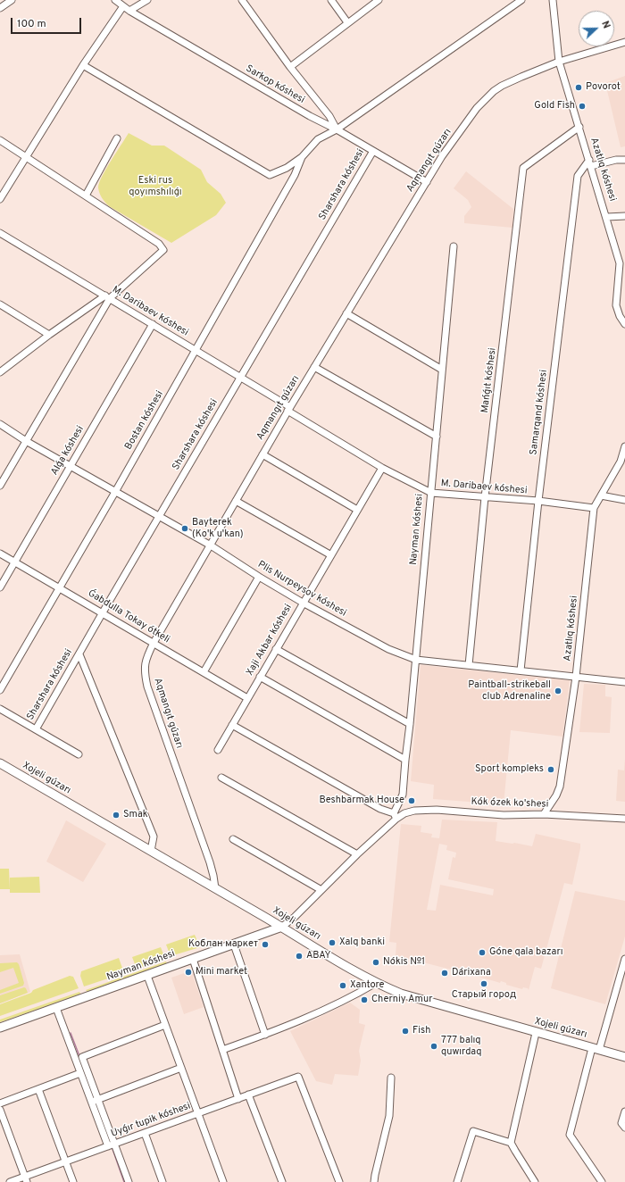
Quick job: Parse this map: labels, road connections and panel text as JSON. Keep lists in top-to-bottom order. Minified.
{"streets":{"main road":["Nayman kóshesi","Xojeli gúzarı"],"street":["Sarkop kóshesi","Aqmangıt gúzarı","Azatlıq kóshesi","Sharshara kóshesi","M. Daribaev kóshesi","Mańǵıt kóshesi","Samarqand kóshesi","Bostan kóshesi","Alǵa kóshesi","Plis Nurpeysov kóshesi","Ǵabdulla Tokay ótkeli","Xaji Akbar kóshesi","Kók ózek ko'shesi","Uyǵır tupik kóshesi"]},"crossings":[["Sarkop kóshesi","Aqmangıt gúzarı"],["Sarkop kóshesi","Sharshara kóshesi"],["Aqmangıt gúzarı","Azatlıq kóshesi"],["Aqmangıt gúzarı","M. Daribaev kóshesi"],["Aqmangıt gúzarı","Plis Nurpeysov kóshesi"],["Aqmangıt gúzarı","Ǵabdulla Tokay ótkeli"],["Aqmangıt gúzarı","Xojeli gúzarı"],["Azatlıq kóshesi","M. Daribaev kóshesi"],["Azatlıq kóshesi","Mańǵıt kóshesi"],["Azatlıq kóshesi","Samarqand kóshesi"],["Azatlıq kóshesi","Plis Nurpeysov kóshesi"],["Azatlıq kóshesi","Kók ózek ko'shesi"],["Sharshara kóshesi","M. Daribaev kóshesi"],["Sharshara kóshesi","Plis Nurpeysov kóshesi"],["Sharshara kóshesi","Ǵabdulla Tokay ótkeli"],["M. Daribaev kóshesi","Mańǵıt kóshesi"],["M. Daribaev kóshesi","Samarqand kóshesi"],["M. Daribaev kóshesi","Bostan kóshesi"],["M. Daribaev kóshesi","Alǵa kóshesi"],["M. Daribaev kóshesi","Nayman kóshesi"],["M. Daribaev kóshesi","Xaji Akbar kóshesi"],["Mańǵıt kóshesi","Plis Nurpeysov kóshesi"],["Samarqand kóshesi","Plis Nurpeysov kóshesi"],["Bostan kóshesi","Plis Nurpeysov kóshesi"],["Bostan kóshesi","Ǵabdulla Tokay ótkeli"],["Alǵa kóshesi","Plis Nurpeysov kóshesi"],["Alǵa kóshesi","Ǵabdulla Tokay ótkeli"],["Nayman kóshesi","Plis Nurpeysov kóshesi"],["Nayman kóshesi","Xojeli gúzarı"],["Nayman kóshesi","Kók ózek ko'shesi"],["Plis Nurpeysov kóshesi","Xaji Akbar kóshesi"],["Ǵabdulla Tokay ótkeli","Xaji Akbar kóshesi"]],"parks":["Eski rus qoyımshılıǵı"],"places":["Povorot","Gold Fish","Bayterek (Ko'k u'kan)","Paintball-strikeball club Adrenaline","Sport kompleks","Beshbarmak House","Smak","Xalq banki","Коблан маркет","Góne qala bazarı","ABAY","Nókis №1","Mini market","Dárixana","Старый город","Xantore","Cherniy Amur","Fish","777 balıq quwırdaq"],"scale_bar":"100 m","north":"right"}
